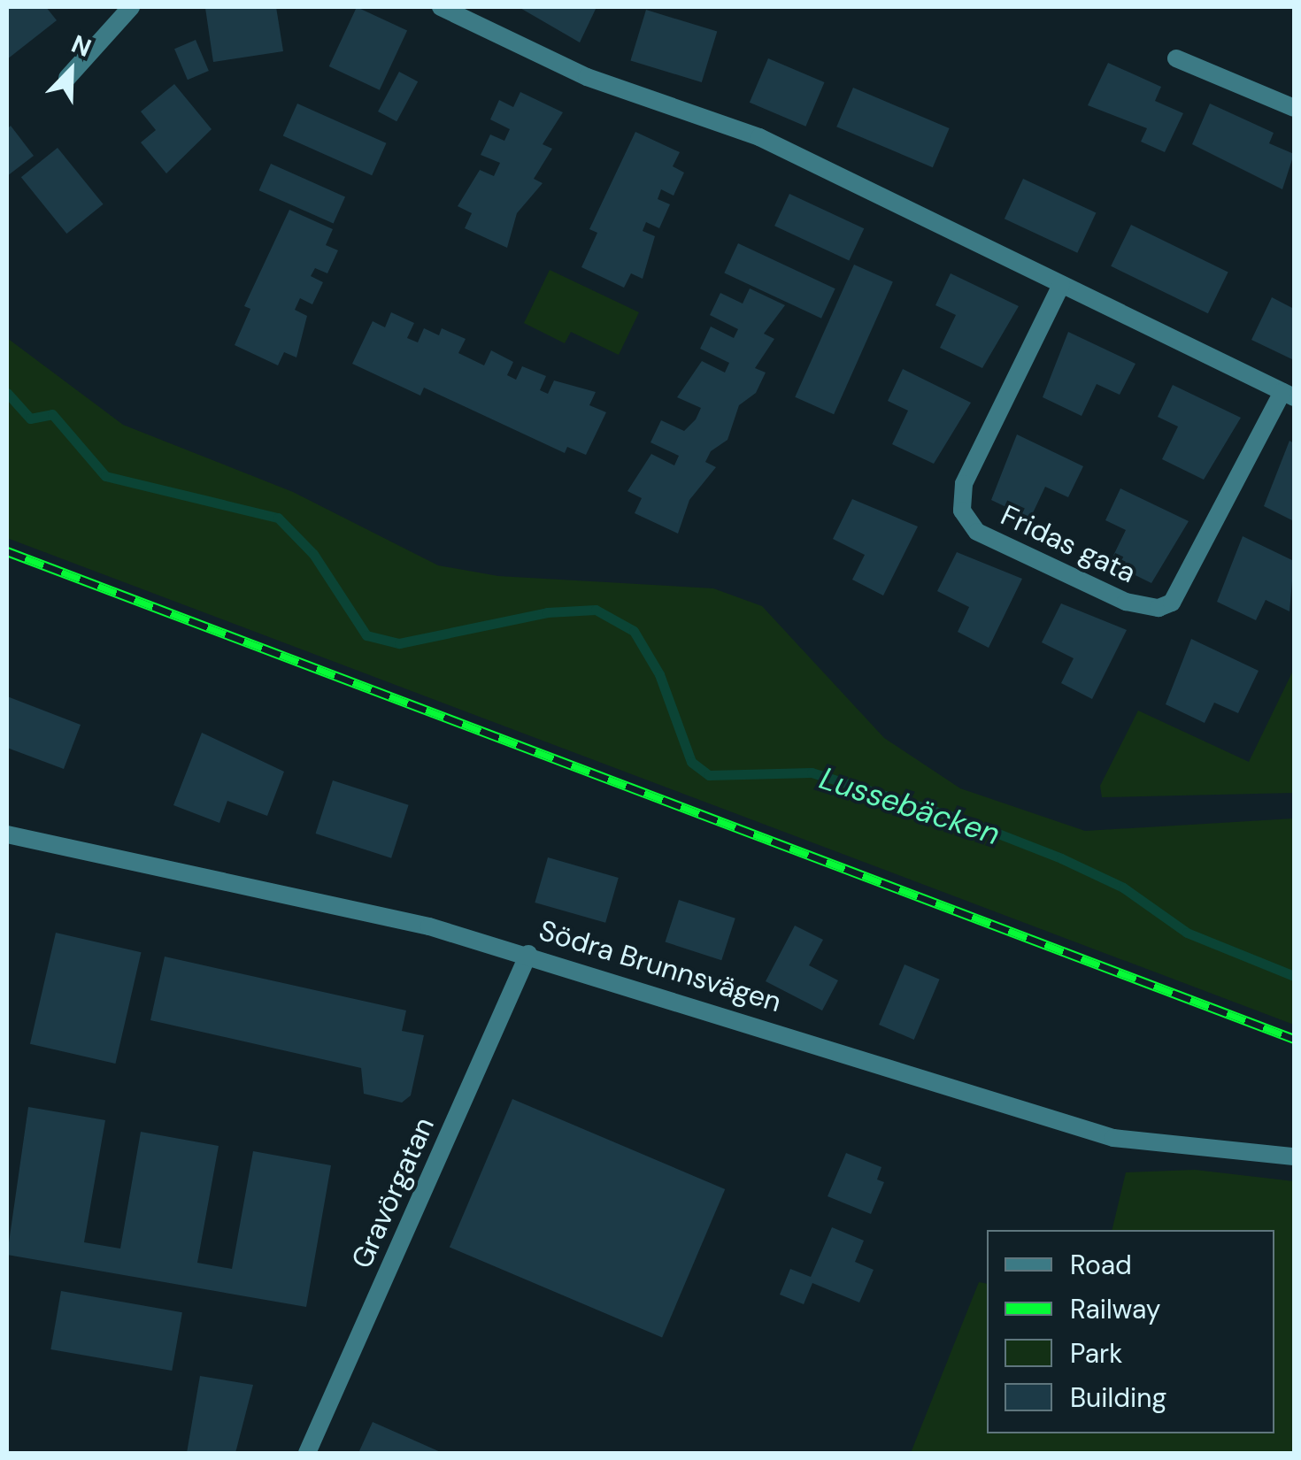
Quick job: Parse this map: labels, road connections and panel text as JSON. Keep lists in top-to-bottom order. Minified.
{"streets":{"street":["Fridas gata","Södra Brunnsvägen","Gravörgatan"]},"crossings":[["Södra Brunnsvägen","Gravörgatan"]],"water":["Lussebäcken"],"legend":["Road","Railway","Park","Building"],"north":"top right"}
